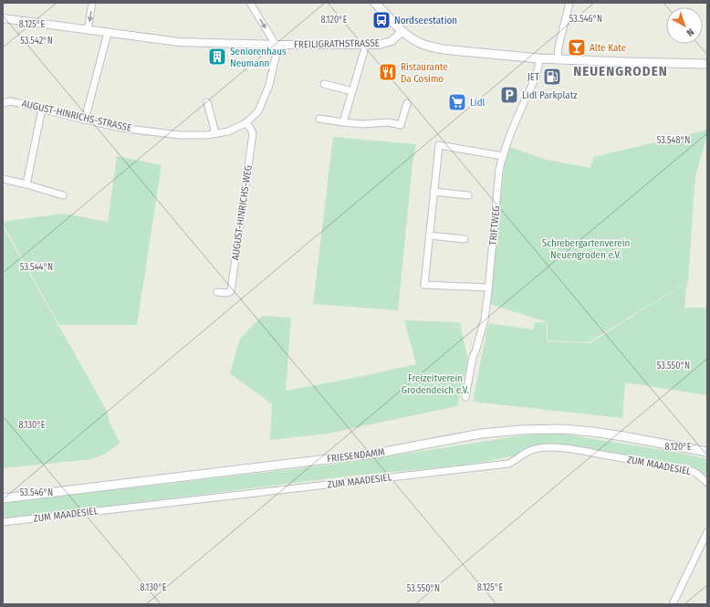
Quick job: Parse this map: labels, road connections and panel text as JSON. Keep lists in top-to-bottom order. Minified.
{"streets":{"main road":["FRIESENDAMM"],"street":["FREILIGRATHSTRASSE","AUGUST-HINRICHS-STRASSE","AUGUST-HINRICHS-WEG","TRIFTWEG","ZUM MAADESIEL"]},"crossings":[["FREILIGRATHSTRASSE","AUGUST-HINRICHS-STRASSE"],["AUGUST-HINRICHS-STRASSE","AUGUST-HINRICHS-WEG"]],"districts":["NEUENGRODEN"],"parks":["Schrebergartenverein Neuengroden e.V.","Freizeitverein Grodendeich e.V."],"places":{"bus stop":["Nordseestation"],"bar":["Alte Kate"],"building":["Seniorenhaus Neumann"],"restaurant":["Ristaurante Da Cosimo"],"fuel station":["JET"],"parking":["Lidl Parkplatz"],"supermarket":["Lidl"]},"north":"bottom right","coordinates":["53.546°N","8.120°E","8.125°E","53.542°N","53.548°N","53.544°N","53.550°N","8.130°E"]}
